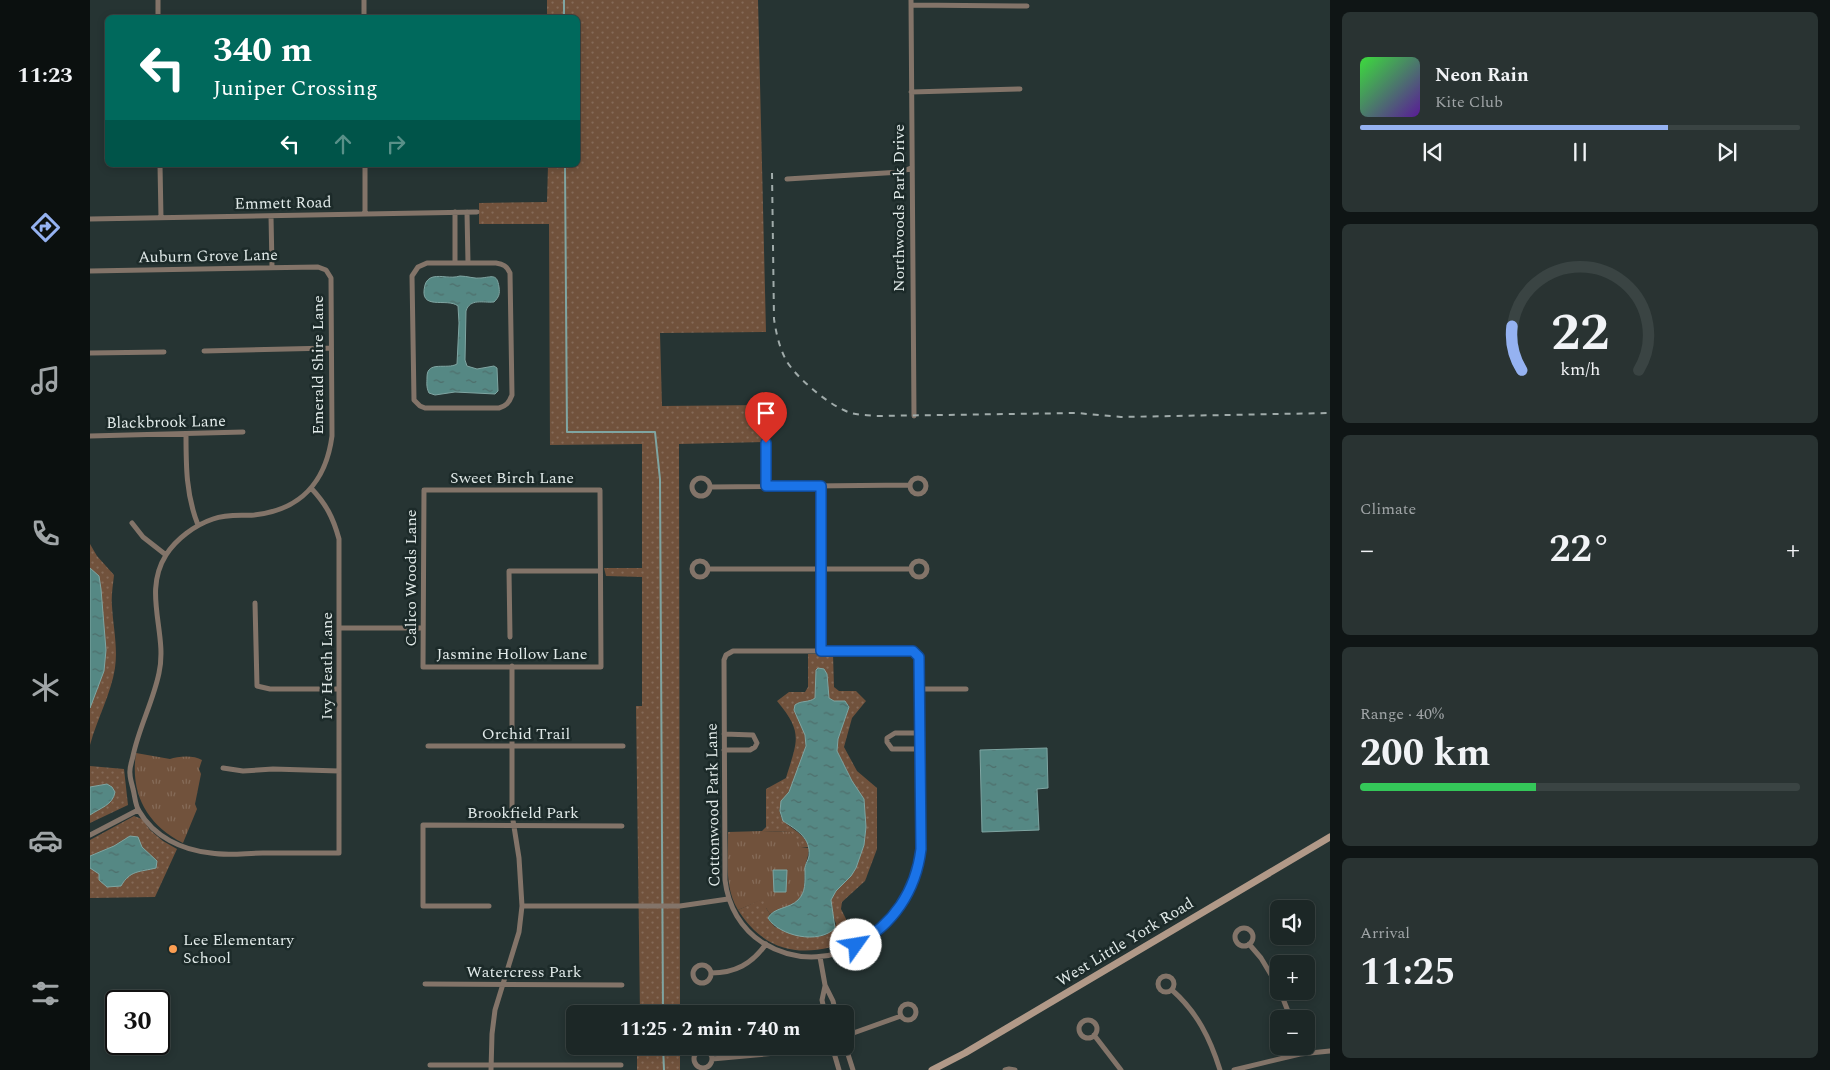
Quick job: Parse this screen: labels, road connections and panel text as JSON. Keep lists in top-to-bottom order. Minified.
{"streets":{"main road":["West Little York Road"],"street":["Emmett Road","Northwoods Park Drive","Auburn Grove Lane","Emerald Shire Lane","Blackbrook Lane","Sweet Birch Lane","Calico Woods Lane","Jasmine Hollow Lane","Ivy Heath Lane","Orchid Trail","Cottonwood Park Lane","Brookfield Park","Watercress Park"]},"crossings":[["Auburn Grove Lane","Emerald Shire Lane"],["Emerald Shire Lane","Ivy Heath Lane"],["Sweet Birch Lane","Calico Woods Lane"],["Sweet Birch Lane","Jasmine Hollow Lane"],["Calico Woods Lane","Jasmine Hollow Lane"]],"places":["Lee Elementary School"],"page":{"tabs":"11:23","turn":["340 m","Juniper Crossing"],"song":["Neon Rain","Kite Club"],"tile":["Climate",["Range · 40%","200 km"],["Arrival","11:25"]],"heat":["−","22°","+"],"map_buttons":["+","−"],"limit":"30","trip":"11:25 · 2 min · 740 m","gauge":["22","km/h"]}}
